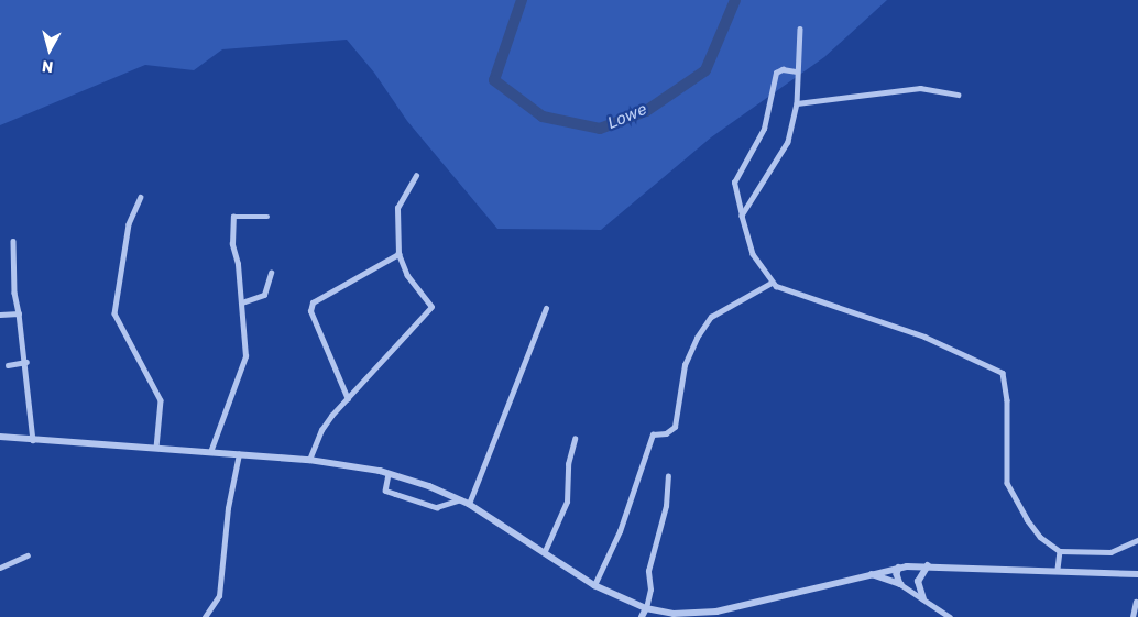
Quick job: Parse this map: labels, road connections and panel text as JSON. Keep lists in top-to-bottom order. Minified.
{"water":["Lowe"],"north":"bottom"}
